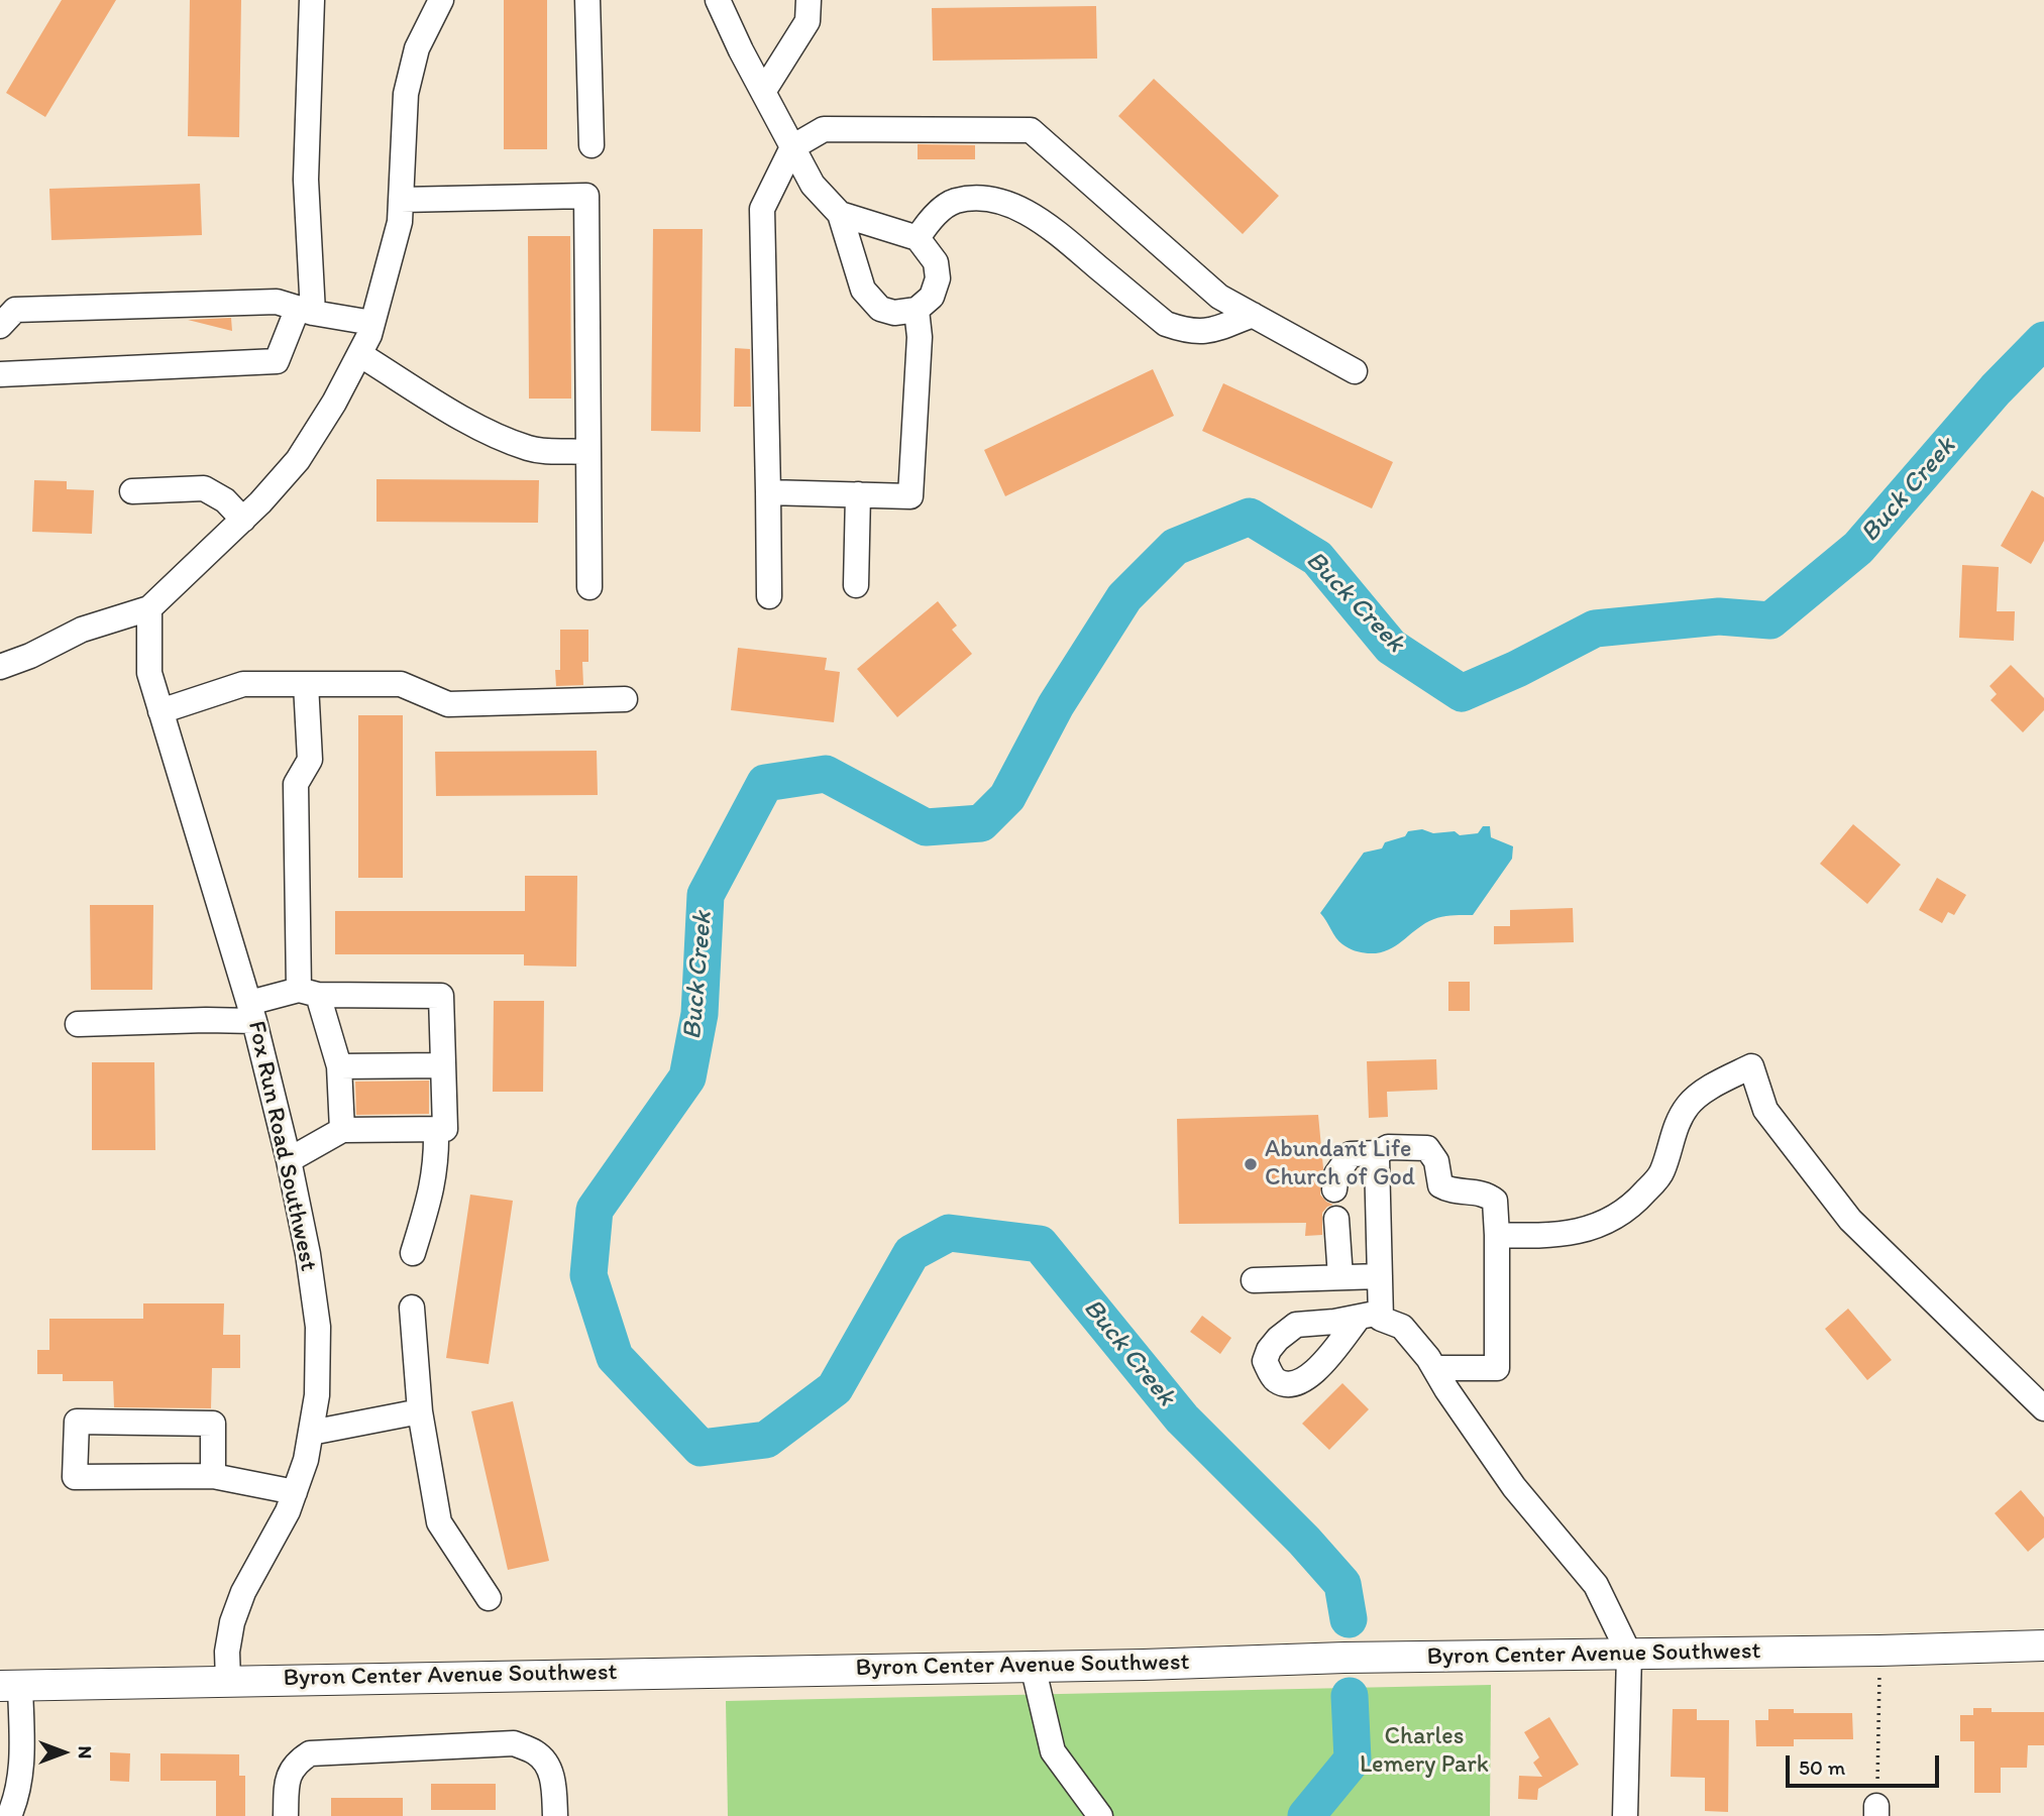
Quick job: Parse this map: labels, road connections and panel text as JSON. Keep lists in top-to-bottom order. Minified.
{"streets":{"main road":["Byron Center Avenue Southwest"],"street":["Fox Run Road Southwest"]},"crossings":[["Fox Run Road Southwest","Byron Center Avenue Southwest"]],"water":["Buck Creek"],"parks":["Charles Lemery Park"],"places":["Abundant Life Church of God"],"scale_bar":"50 m","north":"right"}
